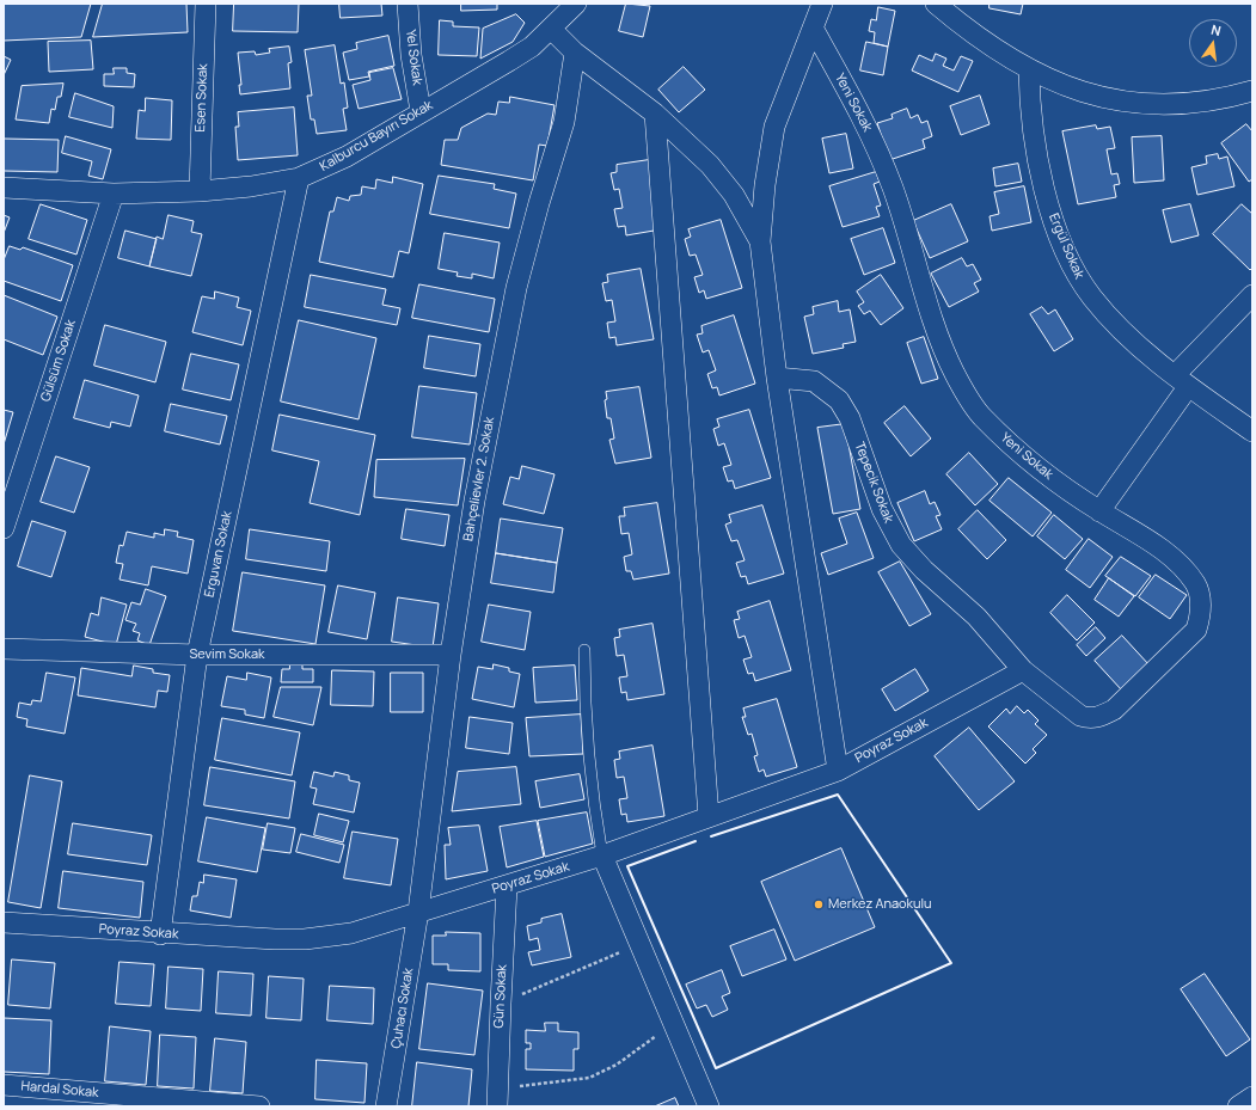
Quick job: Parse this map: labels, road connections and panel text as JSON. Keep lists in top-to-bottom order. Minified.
{"streets":{"street":["Yel Sokak","Esen Sokak","Yeni Sokak","Kalburcu Bayırı Sokak","Ergül Sokak","Gülsüm Sokak","Bahçelievler 2. Sokak","Tepecik Sokak","Erguvan Sokak","Sevim Sokak","Poyraz Sokak","Gün Sokak","Çuhacı Sokak","Hardal Sokak"]},"crossings":[["Yel Sokak","Kalburcu Bayırı Sokak"],["Esen Sokak","Kalburcu Bayırı Sokak"],["Yeni Sokak","Tepecik Sokak"],["Yeni Sokak","Poyraz Sokak"],["Kalburcu Bayırı Sokak","Gülsüm Sokak"],["Kalburcu Bayırı Sokak","Erguvan Sokak"],["Bahçelievler 2. Sokak","Sevim Sokak"],["Bahçelievler 2. Sokak","Poyraz Sokak"],["Bahçelievler 2. Sokak","Çuhacı Sokak"],["Tepecik Sokak","Poyraz Sokak"],["Erguvan Sokak","Sevim Sokak"],["Erguvan Sokak","Poyraz Sokak"],["Poyraz Sokak","Gün Sokak"],["Poyraz Sokak","Çuhacı Sokak"]],"places":["Merkez Anaokulu"],"north":"top"}
